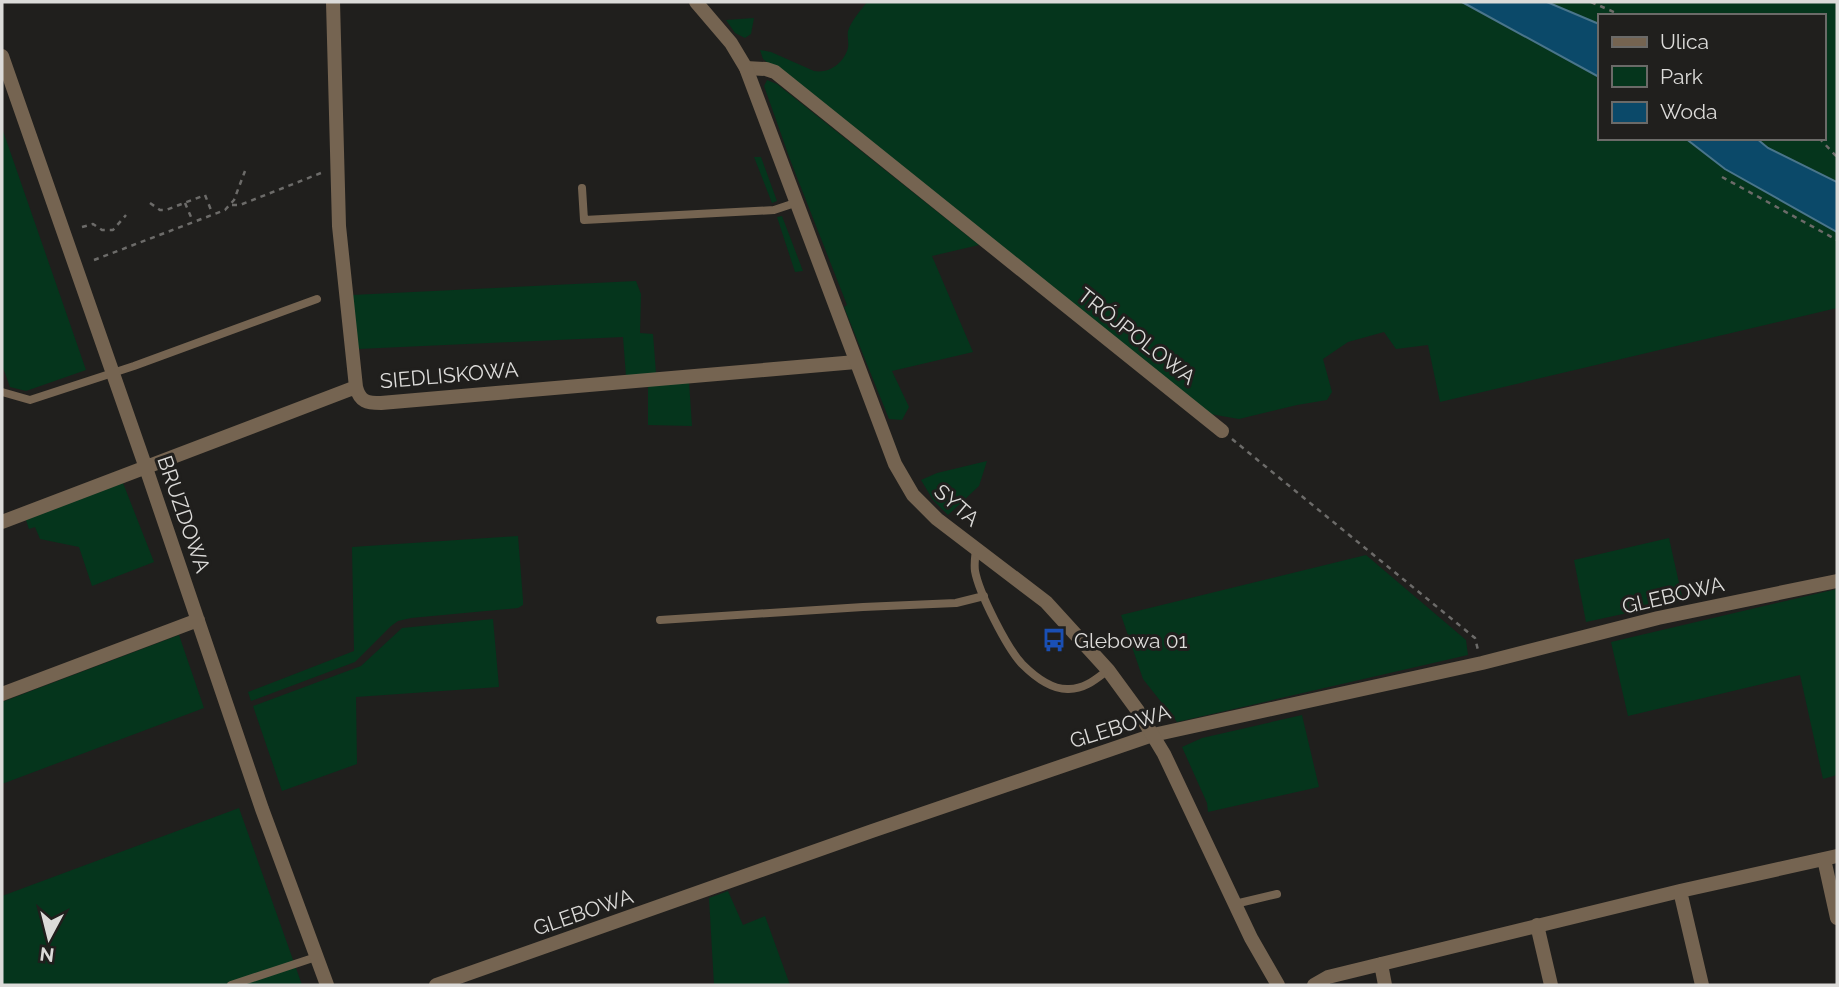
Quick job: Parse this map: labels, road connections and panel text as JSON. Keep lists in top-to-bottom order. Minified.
{"streets":{"street":["TRÓJPOLOWA","SIEDLISKOWA","SYTA","BRUZDOWA","GLEBOWA"]},"crossings":[["TRÓJPOLOWA","SYTA"],["SIEDLISKOWA","SYTA"],["SYTA","GLEBOWA"]],"places":{"bus stop":["Glebowa 01"]},"legend":["Ulica","Park","Woda"],"north":"bottom"}
